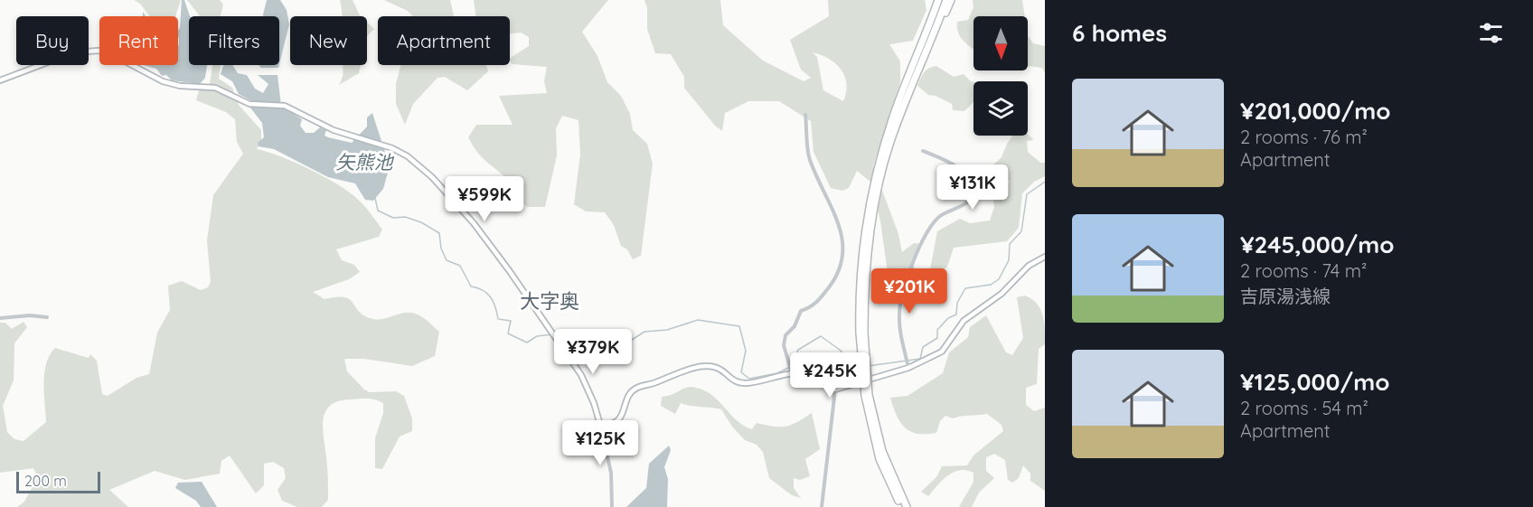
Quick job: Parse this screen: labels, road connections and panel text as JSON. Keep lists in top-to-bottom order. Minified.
{"districts":["大字奥"],"water":["矢熊池"],"scale_bar":"200 m","north":"bottom","page":{"heading":"6 homes","chip":["Buy","Rent","Filters","New","Apartment"],"list":[{"name":"¥201,000/mo","note":"2 rooms · 76 m² · Apartment"},{"name":"¥245,000/mo","note":"2 rooms · 74 m² · 吉原湯浅線"},{"name":"¥125,000/mo","note":"2 rooms · 54 m² · Apartment"}],"price":["¥131K","¥599K","¥201K","¥379K","¥245K","¥125K"],"scale":"200 m"}}
